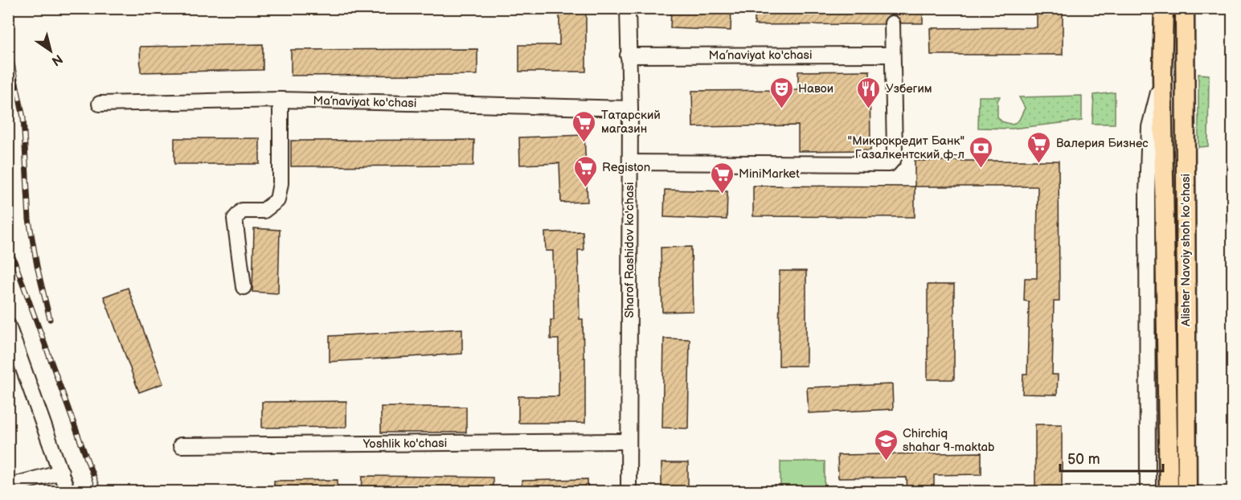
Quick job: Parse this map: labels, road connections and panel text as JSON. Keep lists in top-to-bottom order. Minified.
{"streets":{"main road":["Alisher Navoiy shoh koʻchasi"],"street":["Ma’naviyat ko'chasi","Sharof Rashidov ko'chasi","Yoshlik ko'chasi"]},"crossings":[["Ma’naviyat ko'chasi","Sharof Rashidov ko'chasi"],["Sharof Rashidov ko'chasi","Yoshlik ko'chasi"]],"places":{"theatre":["Навои"],"restaurant":["Узбегим"],"supermarket":["Татарский магазин","Валерия Бизнес","Registon","MiniMarket"],"bank":["\"Микрокредит Банк\" Газалкентский ф-л"],"school or university":["Chirchiq shahar 9-maktab"]},"scale_bar":"50 m","north":"bottom right"}
